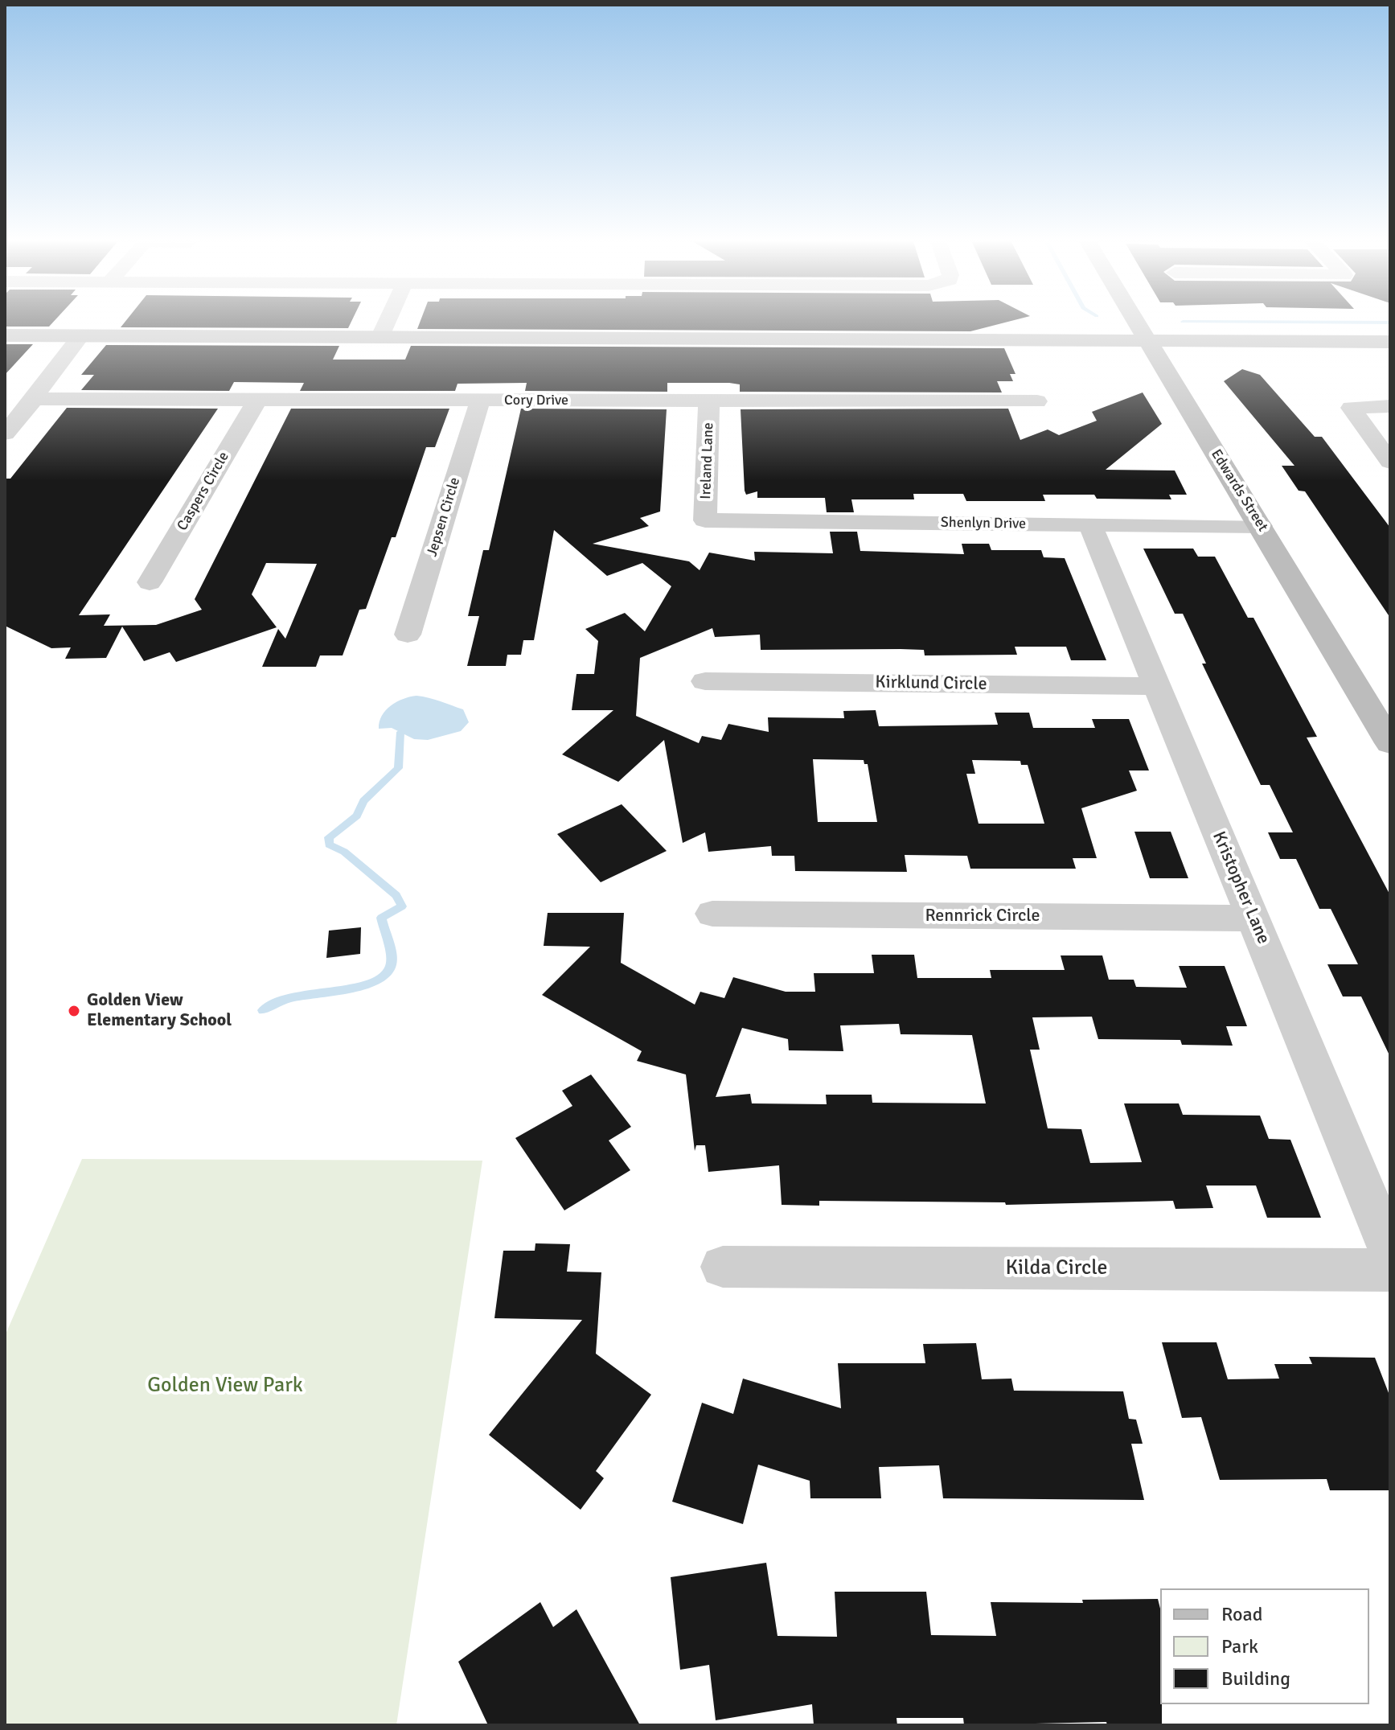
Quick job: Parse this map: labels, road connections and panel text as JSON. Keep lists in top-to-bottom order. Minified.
{"streets":{"street":["Cory Drive","Ireland Lane","Edwards Street","Caspers Circle","Jepsen Circle","Shenlyn Drive","Kirklund Circle","Kristopher Lane","Rennrick Circle","Kilda Circle"]},"crossings":[["Cory Drive","Ireland Lane"],["Cory Drive","Caspers Circle"],["Cory Drive","Jepsen Circle"],["Ireland Lane","Shenlyn Drive"],["Edwards Street","Shenlyn Drive"],["Shenlyn Drive","Kristopher Lane"],["Kirklund Circle","Kristopher Lane"],["Kristopher Lane","Rennrick Circle"]],"parks":["Golden View Park"],"places":["Golden View Elementary School"],"legend":["Road","Park","Building"]}
